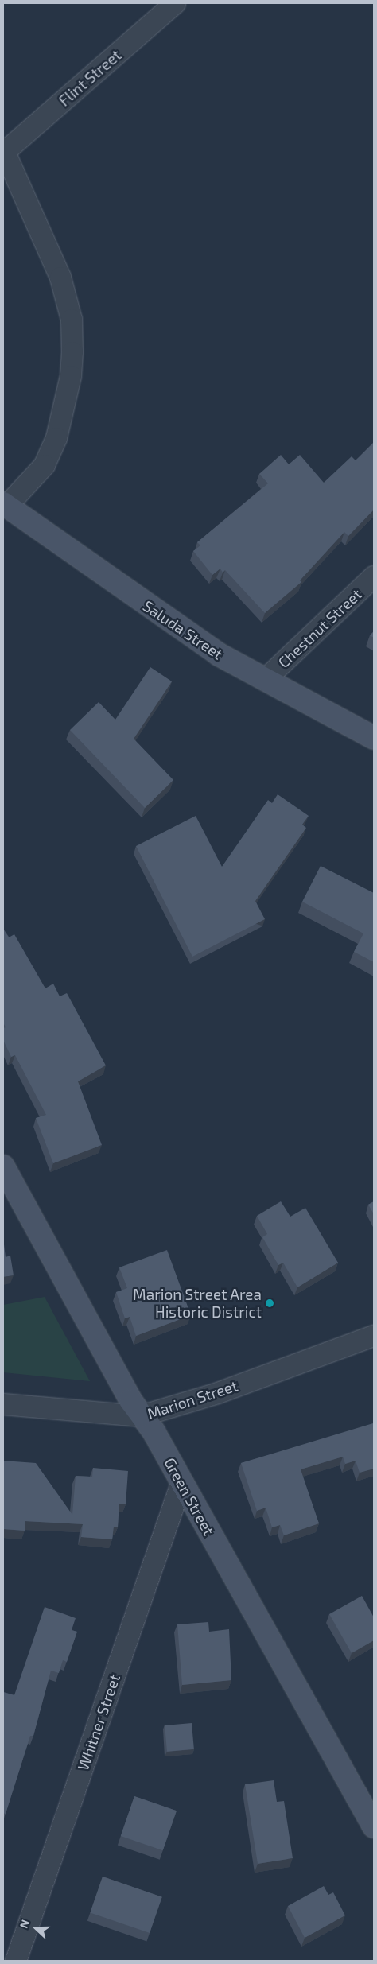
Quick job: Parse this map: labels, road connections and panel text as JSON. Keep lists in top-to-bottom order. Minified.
{"streets":{"street":["Flint Street","Chestnut Street","Saluda Street","Marion Street","Green Street","Whitner Street"]},"crossings":[["Chestnut Street","Saluda Street"],["Marion Street","Green Street"],["Green Street","Whitner Street"]],"places":["Marion Street Area Historic District"],"north":"left"}
